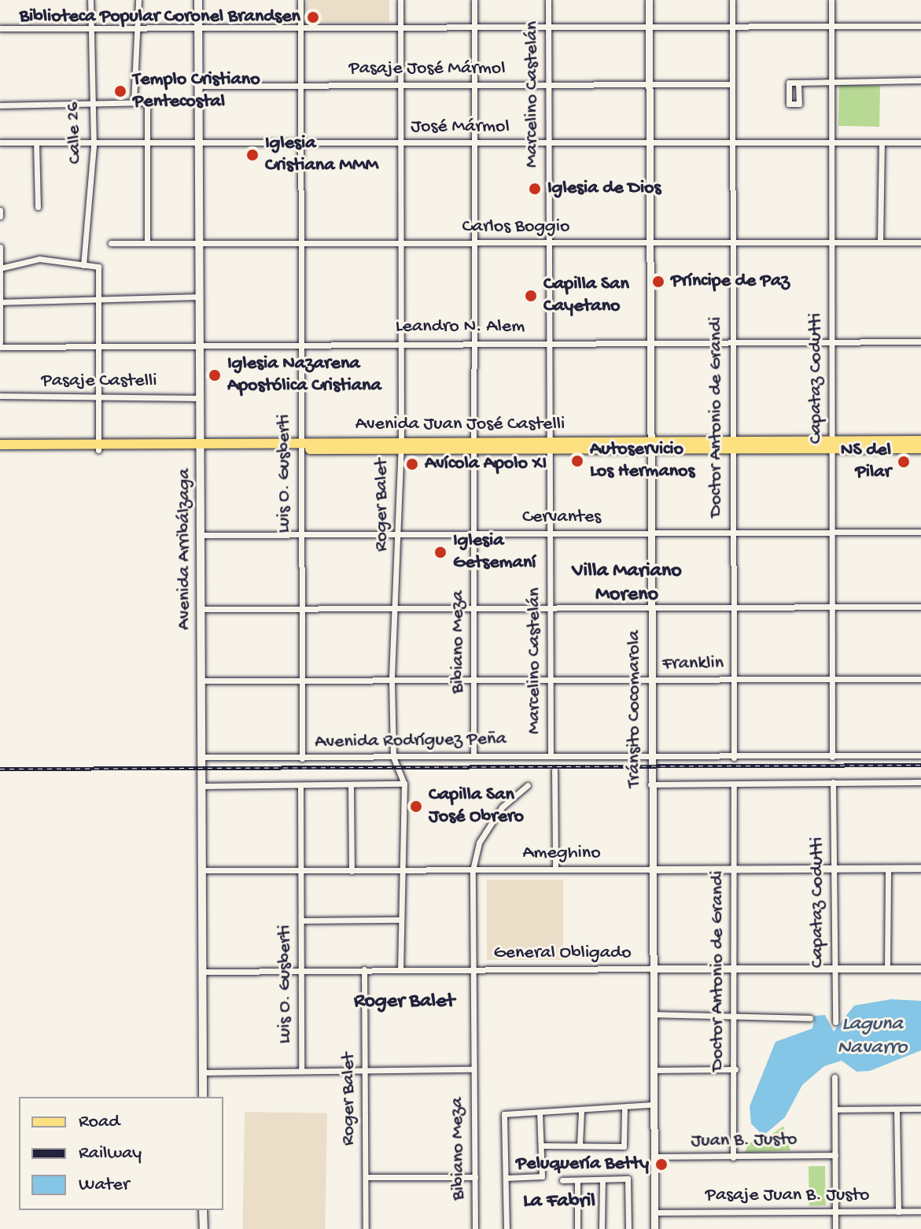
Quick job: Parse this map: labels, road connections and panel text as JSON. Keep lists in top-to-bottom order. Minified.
{"streets":{"main road":["Avenida Juan José Castelli","Avenida Arribálzaga"],"street":["Pasaje José Mármol","Marcelino Castelán","José Mármol","Calle 26","Carlos Boggio","Leandro N. Alem","Capataz Codutti","Pasaje Castelli","Doctor Antonio de Grandi","Luis O. Gusberti","Roger Balet","Cervantes","Bibiano Meza","Franklin","Tránsito Cocomarola","Avenida Rodríguez Peña","Ameghino","General Obligado","Juan B. Justo","Pasaje Juan B. Justo"]},"crossings":[["Pasaje José Mármol","Marcelino Castelán"],["Pasaje José Mármol","Doctor Antonio de Grandi"],["Pasaje José Mármol","Luis O. Gusberti"],["Pasaje José Mármol","Roger Balet"],["Pasaje José Mármol","Avenida Arribálzaga"],["Pasaje José Mármol","Bibiano Meza"],["Pasaje José Mármol","Tránsito Cocomarola"],["Marcelino Castelán","José Mármol"],["Marcelino Castelán","Carlos Boggio"],["Marcelino Castelán","Leandro N. Alem"],["Marcelino Castelán","Avenida Juan José Castelli"],["Marcelino Castelán","Cervantes"],["Marcelino Castelán","Franklin"],["Marcelino Castelán","Avenida Rodríguez Peña"],["José Mármol","Calle 26"],["José Mármol","Capataz Codutti"],["José Mármol","Doctor Antonio de Grandi"],["José Mármol","Luis O. Gusberti"],["José Mármol","Roger Balet"],["José Mármol","Avenida Arribálzaga"],["José Mármol","Bibiano Meza"],["José Mármol","Tránsito Cocomarola"],["Carlos Boggio","Capataz Codutti"],["Carlos Boggio","Doctor Antonio de Grandi"],["Carlos Boggio","Luis O. Gusberti"],["Carlos Boggio","Roger Balet"],["Carlos Boggio","Avenida Arribálzaga"],["Carlos Boggio","Bibiano Meza"],["Carlos Boggio","Tránsito Cocomarola"],["Leandro N. Alem","Capataz Codutti"],["Leandro N. Alem","Doctor Antonio de Grandi"],["Leandro N. Alem","Luis O. Gusberti"],["Leandro N. Alem","Roger Balet"],["Leandro N. Alem","Avenida Arribálzaga"],["Leandro N. Alem","Bibiano Meza"],["Leandro N. Alem","Tránsito Cocomarola"],["Capataz Codutti","Avenida Juan José Castelli"],["Capataz Codutti","Cervantes"],["Capataz Codutti","Franklin"],["Capataz Codutti","Avenida Rodríguez Peña"],["Capataz Codutti","Ameghino"],["Capataz Codutti","General Obligado"],["Pasaje Castelli","Avenida Arribálzaga"],["Doctor Antonio de Grandi","Avenida Juan José Castelli"],["Doctor Antonio de Grandi","Cervantes"],["Doctor Antonio de Grandi","Franklin"],["Doctor Antonio de Grandi","Avenida Rodríguez Peña"],["Doctor Antonio de Grandi","Ameghino"],["Doctor Antonio de Grandi","General Obligado"],["Doctor Antonio de Grandi","Juan B. Justo"],["Avenida Juan José Castelli","Luis O. Gusberti"],["Avenida Juan José Castelli","Roger Balet"],["Avenida Juan José Castelli","Avenida Arribálzaga"],["Avenida Juan José Castelli","Bibiano Meza"],["Avenida Juan José Castelli","Tránsito Cocomarola"],["Luis O. Gusberti","Cervantes"],["Luis O. Gusberti","Franklin"],["Luis O. Gusberti","Avenida Rodríguez Peña"],["Luis O. Gusberti","Ameghino"],["Luis O. Gusberti","General Obligado"],["Roger Balet","Cervantes"],["Roger Balet","Franklin"],["Roger Balet","Avenida Rodríguez Peña"],["Roger Balet","Ameghino"],["Roger Balet","General Obligado"],["Cervantes","Avenida Arribálzaga"],["Cervantes","Bibiano Meza"],["Cervantes","Tránsito Cocomarola"],["Avenida Arribálzaga","Franklin"],["Avenida Arribálzaga","Avenida Rodríguez Peña"],["Avenida Arribálzaga","Ameghino"],["Avenida Arribálzaga","General Obligado"],["Bibiano Meza","Franklin"],["Bibiano Meza","Avenida Rodríguez Peña"],["Bibiano Meza","Ameghino"],["Bibiano Meza","General Obligado"],["Franklin","Tránsito Cocomarola"],["Tránsito Cocomarola","Avenida Rodríguez Peña"],["Tránsito Cocomarola","Ameghino"],["Tránsito Cocomarola","General Obligado"],["Tránsito Cocomarola","Juan B. Justo"],["Tránsito Cocomarola","Pasaje Juan B. Justo"]],"districts":["Villa Mariano Moreno","Roger Balet","La Fabril"],"water":["Laguna Navarro"],"places":["Biblioteca Popular Coronel Brandsen","Templo Cristiano Pentecostal","Iglesia Cristiana MMM","Iglesia de Dios","Príncipe de Paz","Capilla San Cayetano","Iglesia Nazarena Apostólica Cristiana","Autoservicio Los Hermanos","NS del Pilar","Avícola Apolo XI","Iglesia Getsemaní","Capilla San José Obrero","Peluquería Betty"],"legend":["Road","Railway","Water"]}
